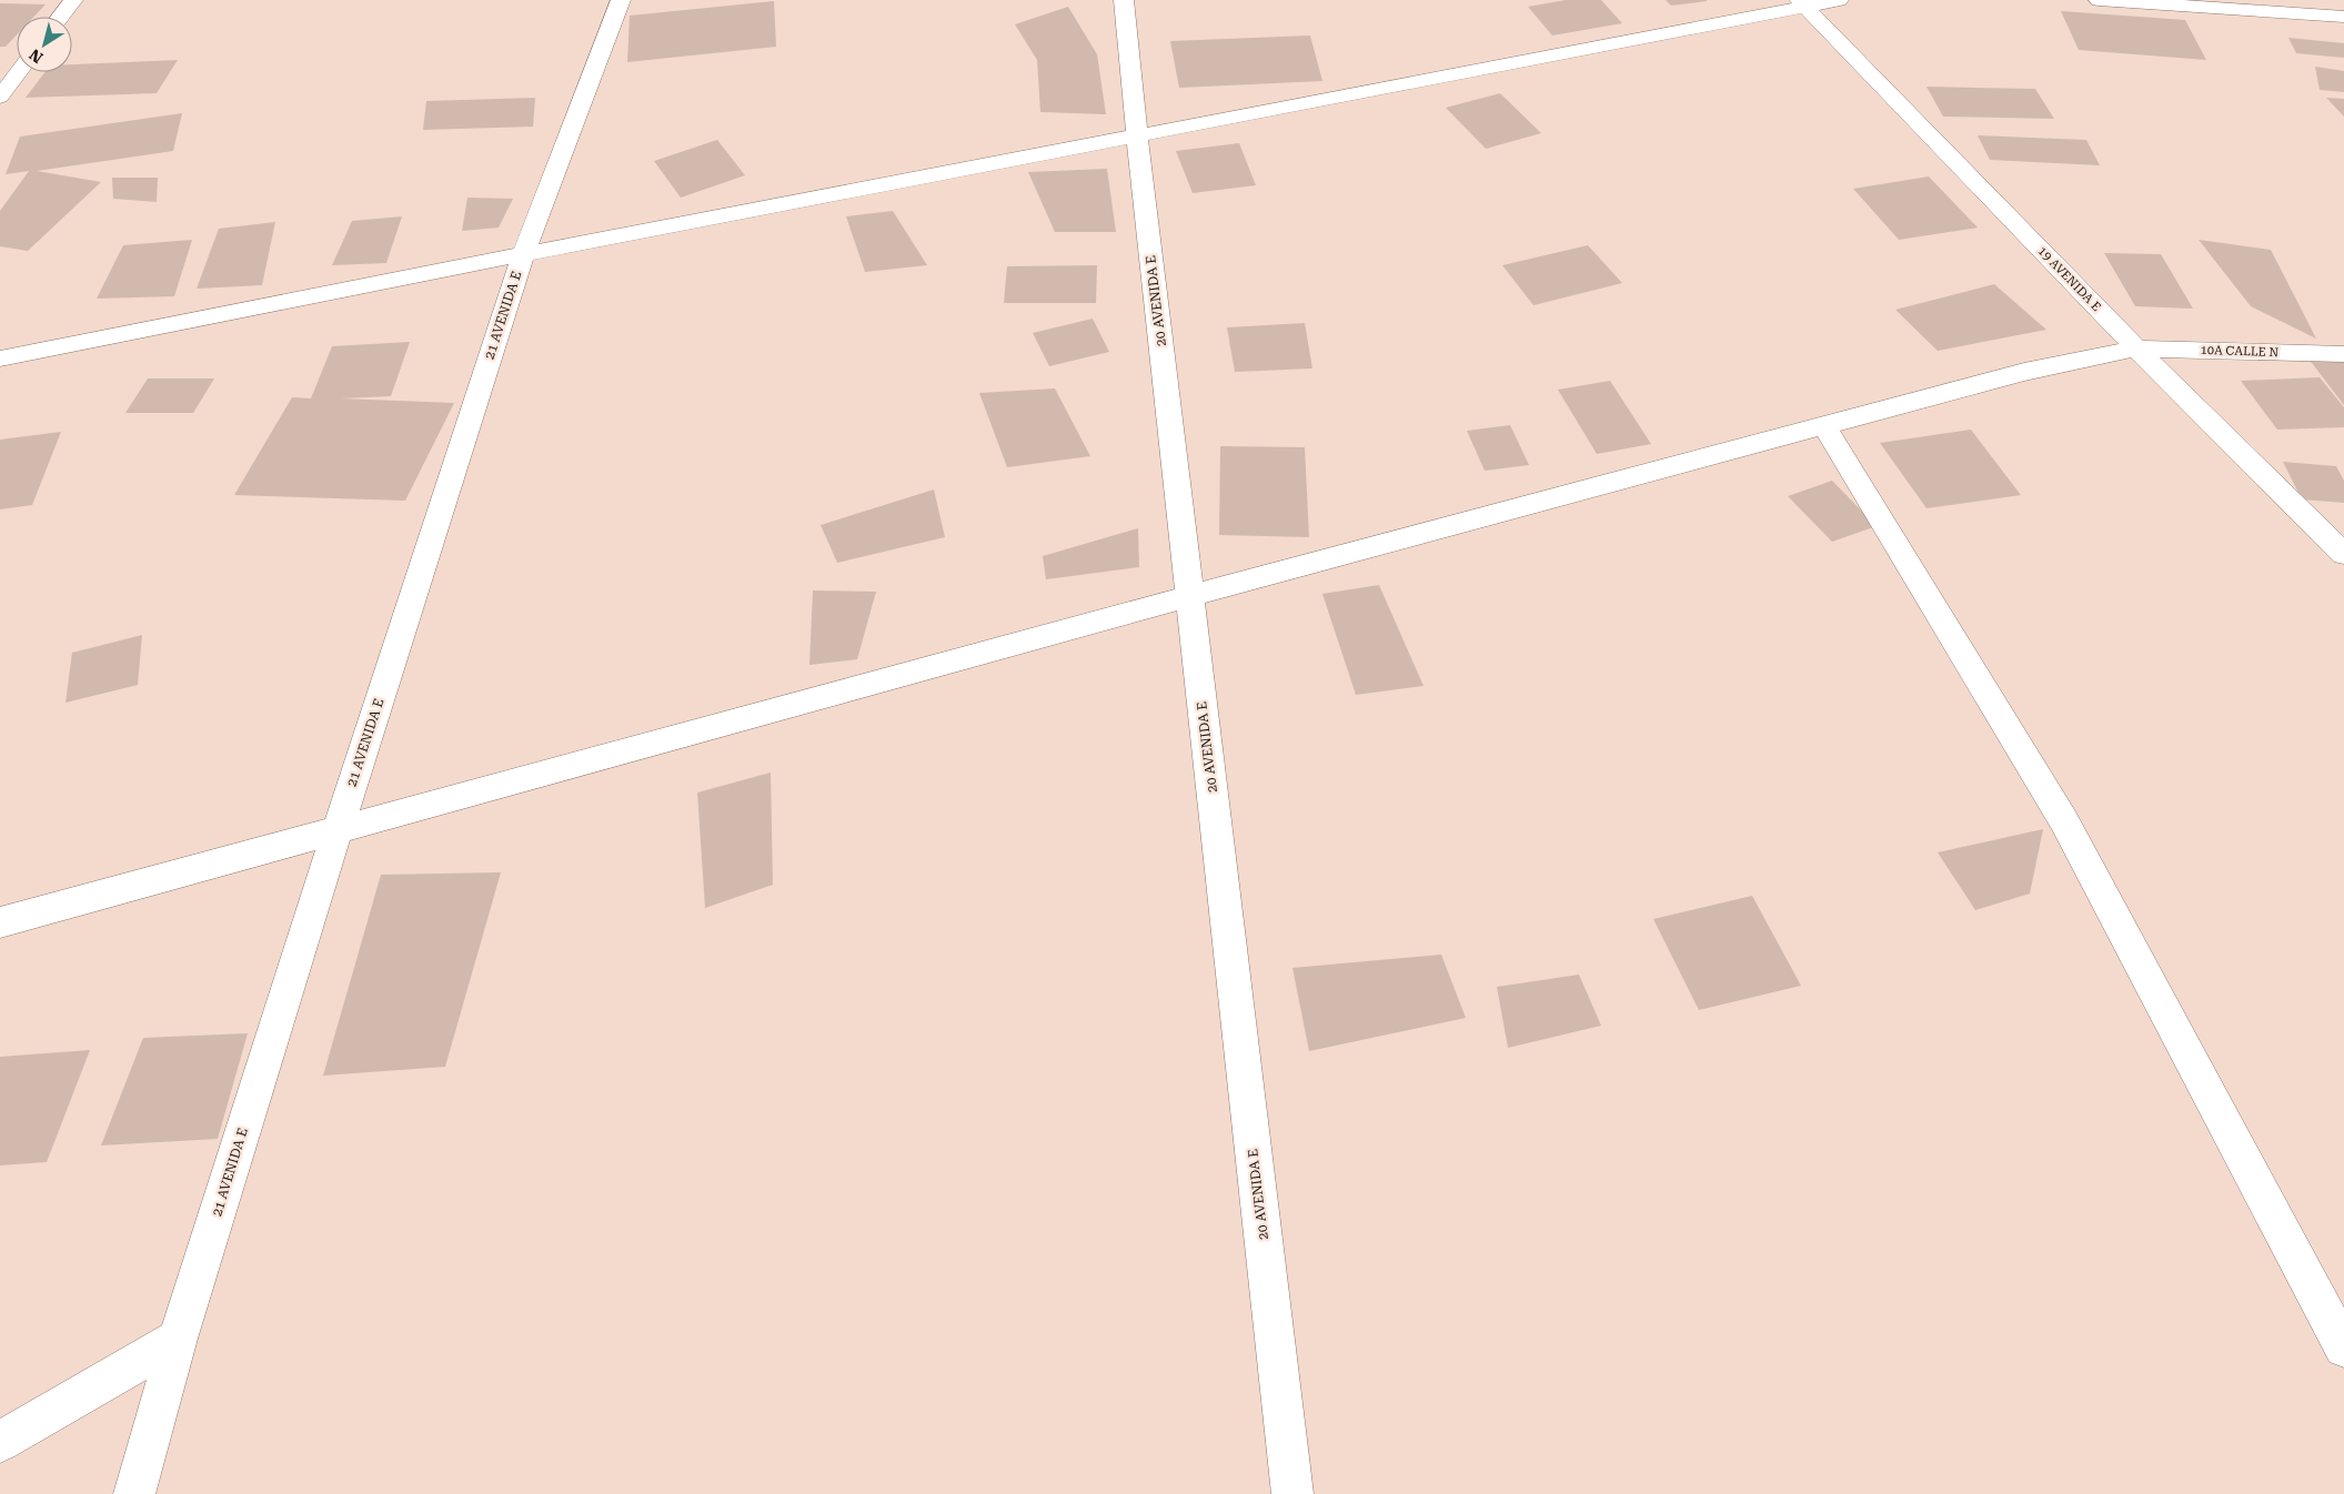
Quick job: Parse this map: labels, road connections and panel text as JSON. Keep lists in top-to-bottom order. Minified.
{"streets":{"street":["19 AVENIDA E","20 AVENIDA E","21 AVENIDA E","10A CALLE N"]},"crossings":[["19 AVENIDA E","10A CALLE N"],["20 AVENIDA E","10A CALLE N"],["21 AVENIDA E","10A CALLE N"]],"north":"bottom left"}
